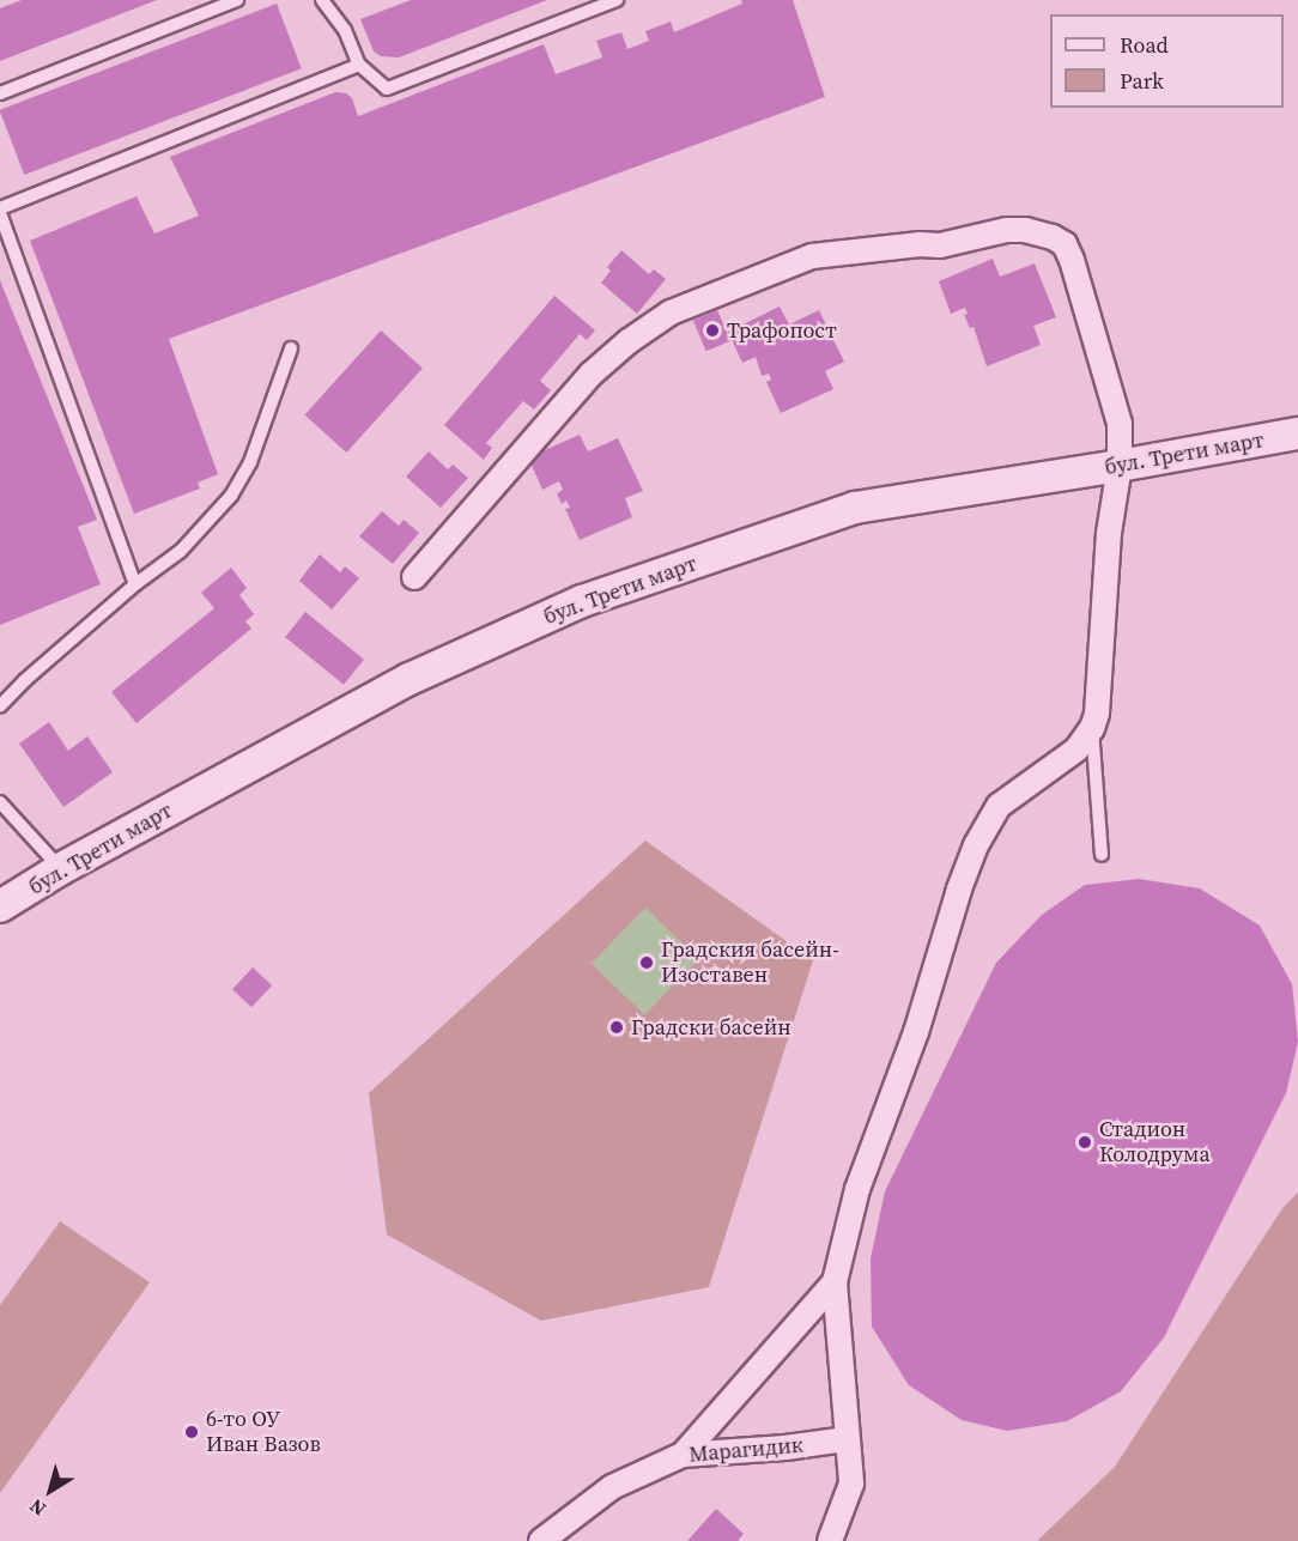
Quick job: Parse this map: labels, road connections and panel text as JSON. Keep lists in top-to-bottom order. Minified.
{"streets":{"street":["бул. Трети март","Марагидик"]},"places":["Трафопост","Градския басейн- Изоставен","Градски басейн","Стадион Колодрума","6-то ОУ Иван Вазов"],"legend":["Road","Park"],"north":"bottom left"}
